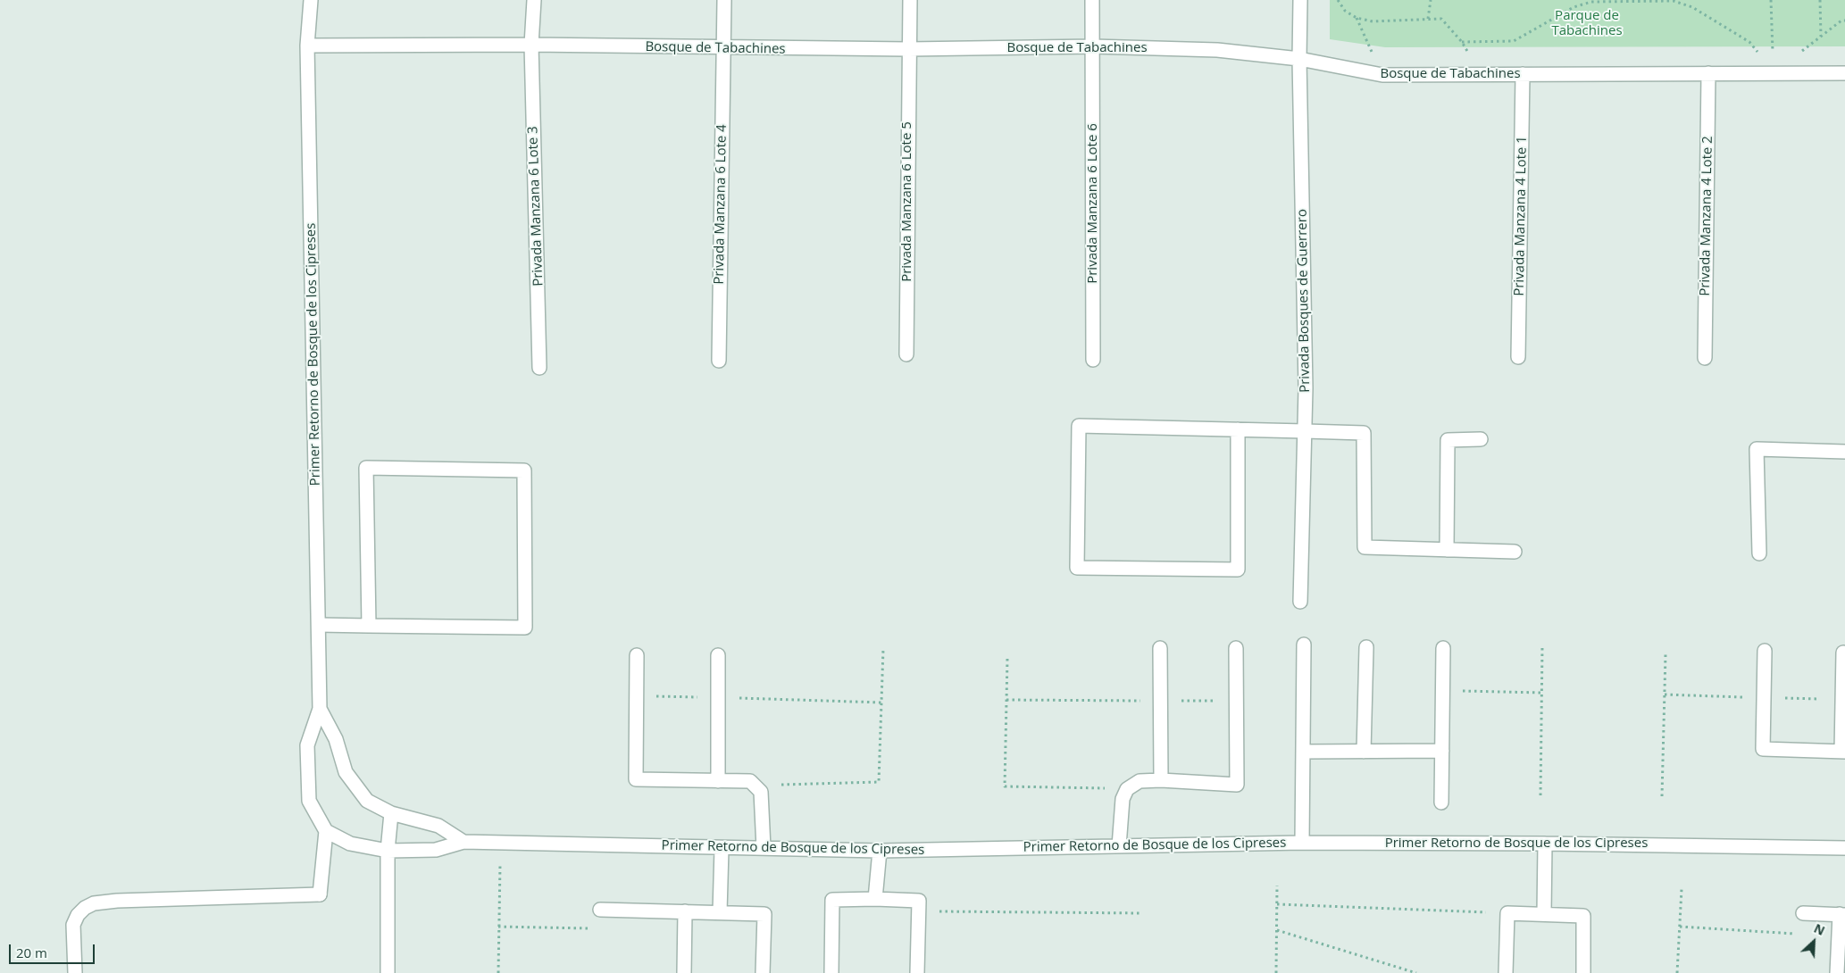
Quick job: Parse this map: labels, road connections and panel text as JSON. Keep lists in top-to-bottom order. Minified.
{"streets":{"street":["Bosque de Tabachines","Privada Manzana 6 Lote 5","Privada Manzana 6 Lote 6","Privada Manzana 6 Lote 4","Privada Manzana 6 Lote 3","Privada Manzana 4 Lote 1","Privada Manzana 4 Lote 2","Privada Bosques de Guerrero","Primer Retorno de Bosque de los Cipreses"]},"crossings":[["Bosque de Tabachines","Privada Manzana 6 Lote 5"],["Bosque de Tabachines","Privada Manzana 6 Lote 6"],["Bosque de Tabachines","Privada Manzana 6 Lote 4"],["Bosque de Tabachines","Privada Manzana 6 Lote 3"],["Bosque de Tabachines","Privada Manzana 4 Lote 1"],["Bosque de Tabachines","Privada Manzana 4 Lote 2"],["Bosque de Tabachines","Privada Bosques de Guerrero"],["Bosque de Tabachines","Primer Retorno de Bosque de los Cipreses"]],"parks":["Parque de Tabachines"],"scale_bar":"20 m","north":"top right"}
